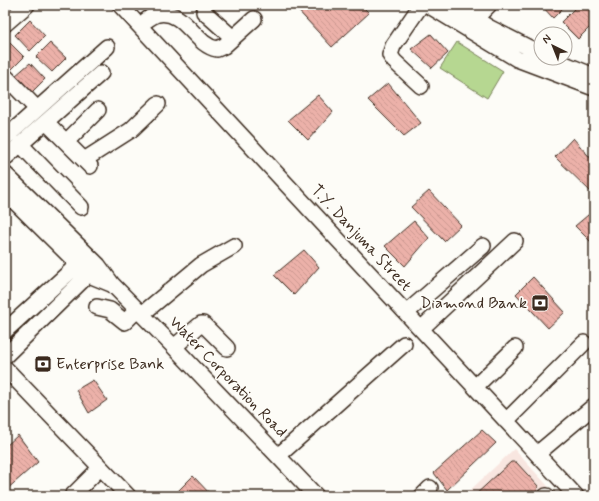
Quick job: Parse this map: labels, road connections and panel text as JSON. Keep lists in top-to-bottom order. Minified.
{"streets":{"street":["T.Y. Danjuma Street","Water Corporation Road"]},"places":{"bank":["Diamond Bank","Enterprise Bank"]},"north":"top left"}
